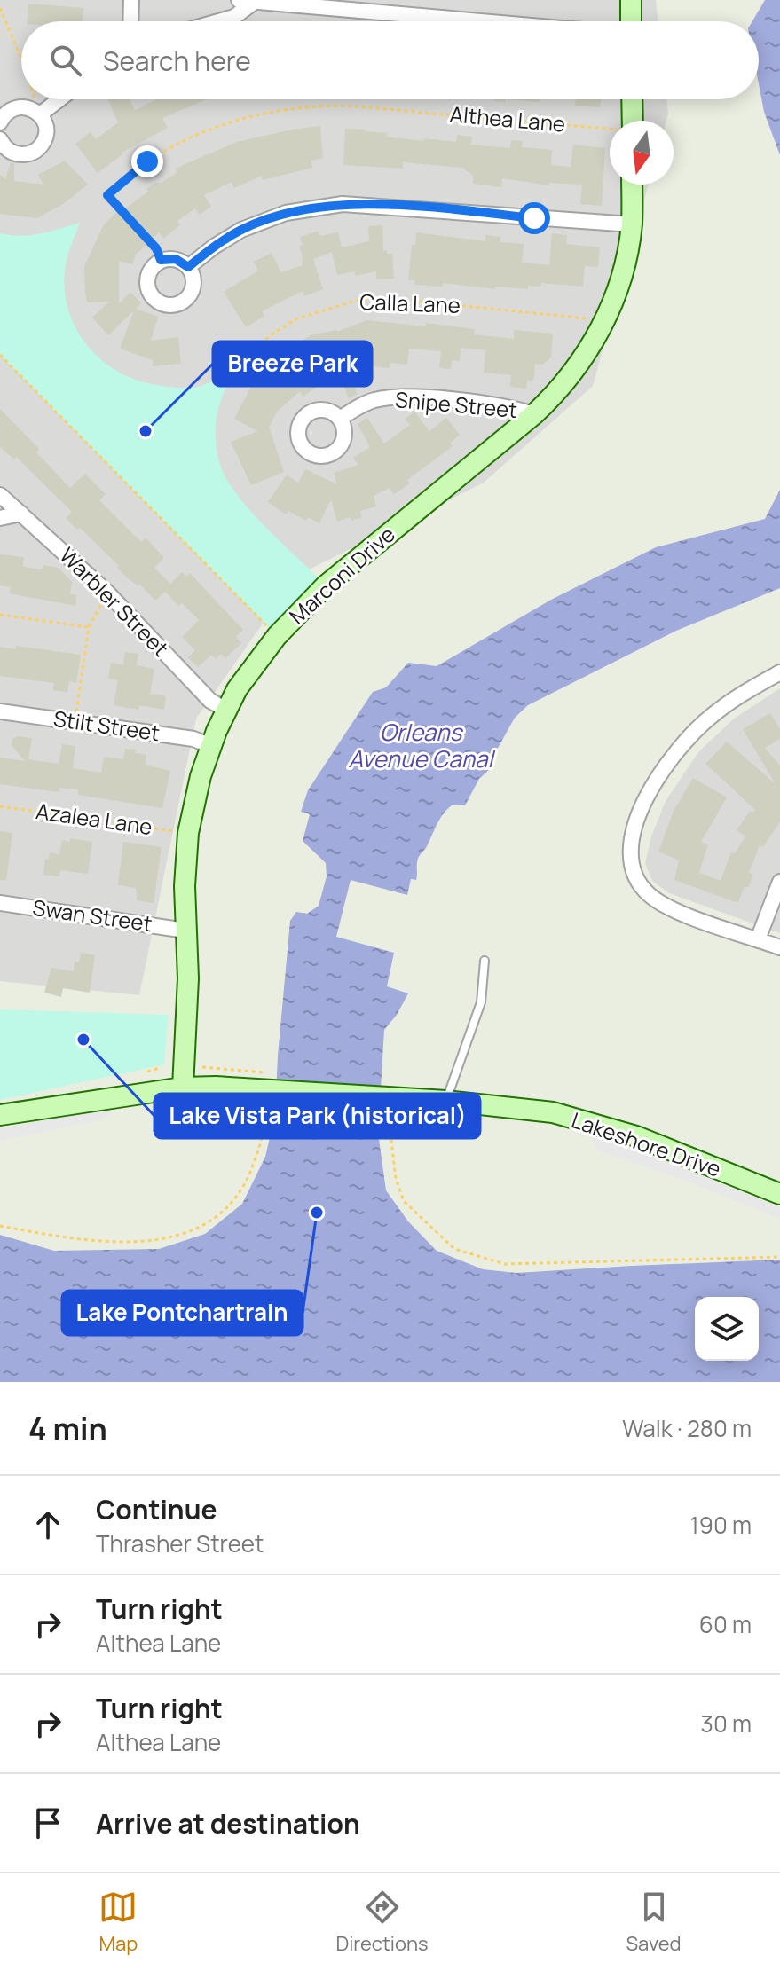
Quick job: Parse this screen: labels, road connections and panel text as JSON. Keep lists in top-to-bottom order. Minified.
{"streets":{"street":["Snipe Street","Marconi Drive","Warbler Street","Stilt Street","Swan Street","Lakeshore Drive"],"path":["Althea Lane","Calla Lane","Azalea Lane"]},"crossings":[["Calla Lane","Marconi Drive"],["Snipe Street","Marconi Drive"],["Marconi Drive","Warbler Street"],["Marconi Drive","Stilt Street"],["Marconi Drive","Azalea Lane"],["Marconi Drive","Swan Street"],["Marconi Drive","Lakeshore Drive"]],"water":["Orleans Avenue Canal"],"places":["Breeze Park","Lake Vista Park (historical)","Lake Pontchartrain"],"north":"bottom","page":{"search":"Search here","heading":["4 min","Walk · 280 m"],"list":[["Continue","Thrasher Street","190 m"],["Turn right","Althea Lane","60 m"],["Turn right","Althea Lane","30 m"],"Arrive at destination"],"nav":["Map","Directions","Saved"]}}
